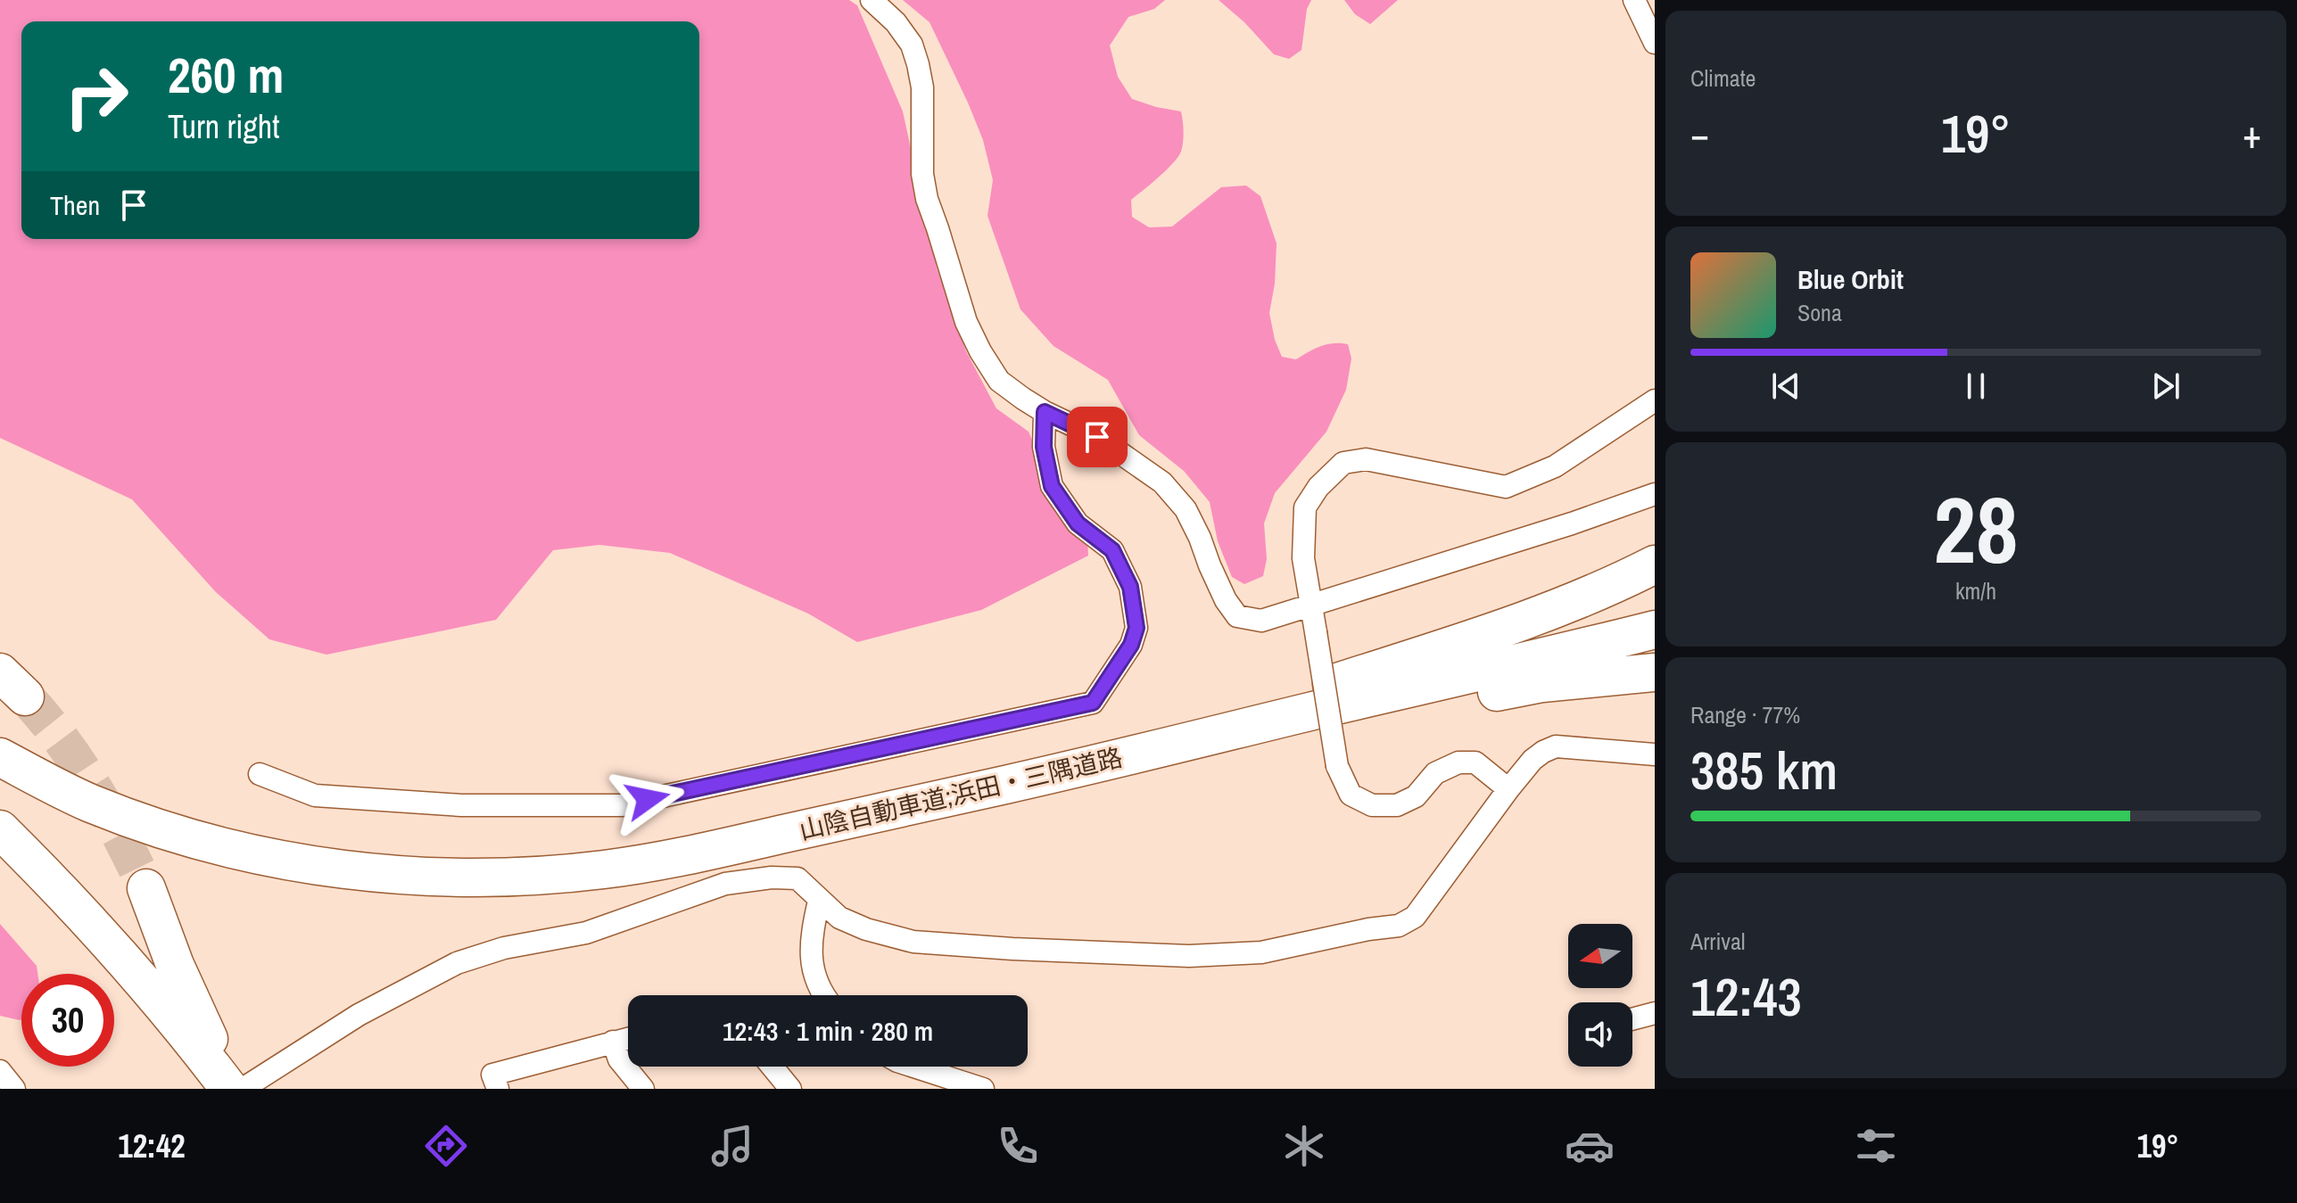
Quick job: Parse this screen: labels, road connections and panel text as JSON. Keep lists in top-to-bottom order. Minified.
{"streets":{"highway":["山陰自動車道;浜田・三隅道路"]},"north":"left","page":{"tile":["Climate",["28","km/h"],["Range · 77%","385 km"],["Arrival","12:43"]],"turn":["260 m","Turn right"],"heat":["−","19°","+"],"then":"Then","song":["Blue Orbit","Sona"],"limit":"30","trip":"12:43 · 1 min · 280 m","tabs":["12:42","19°"]}}
